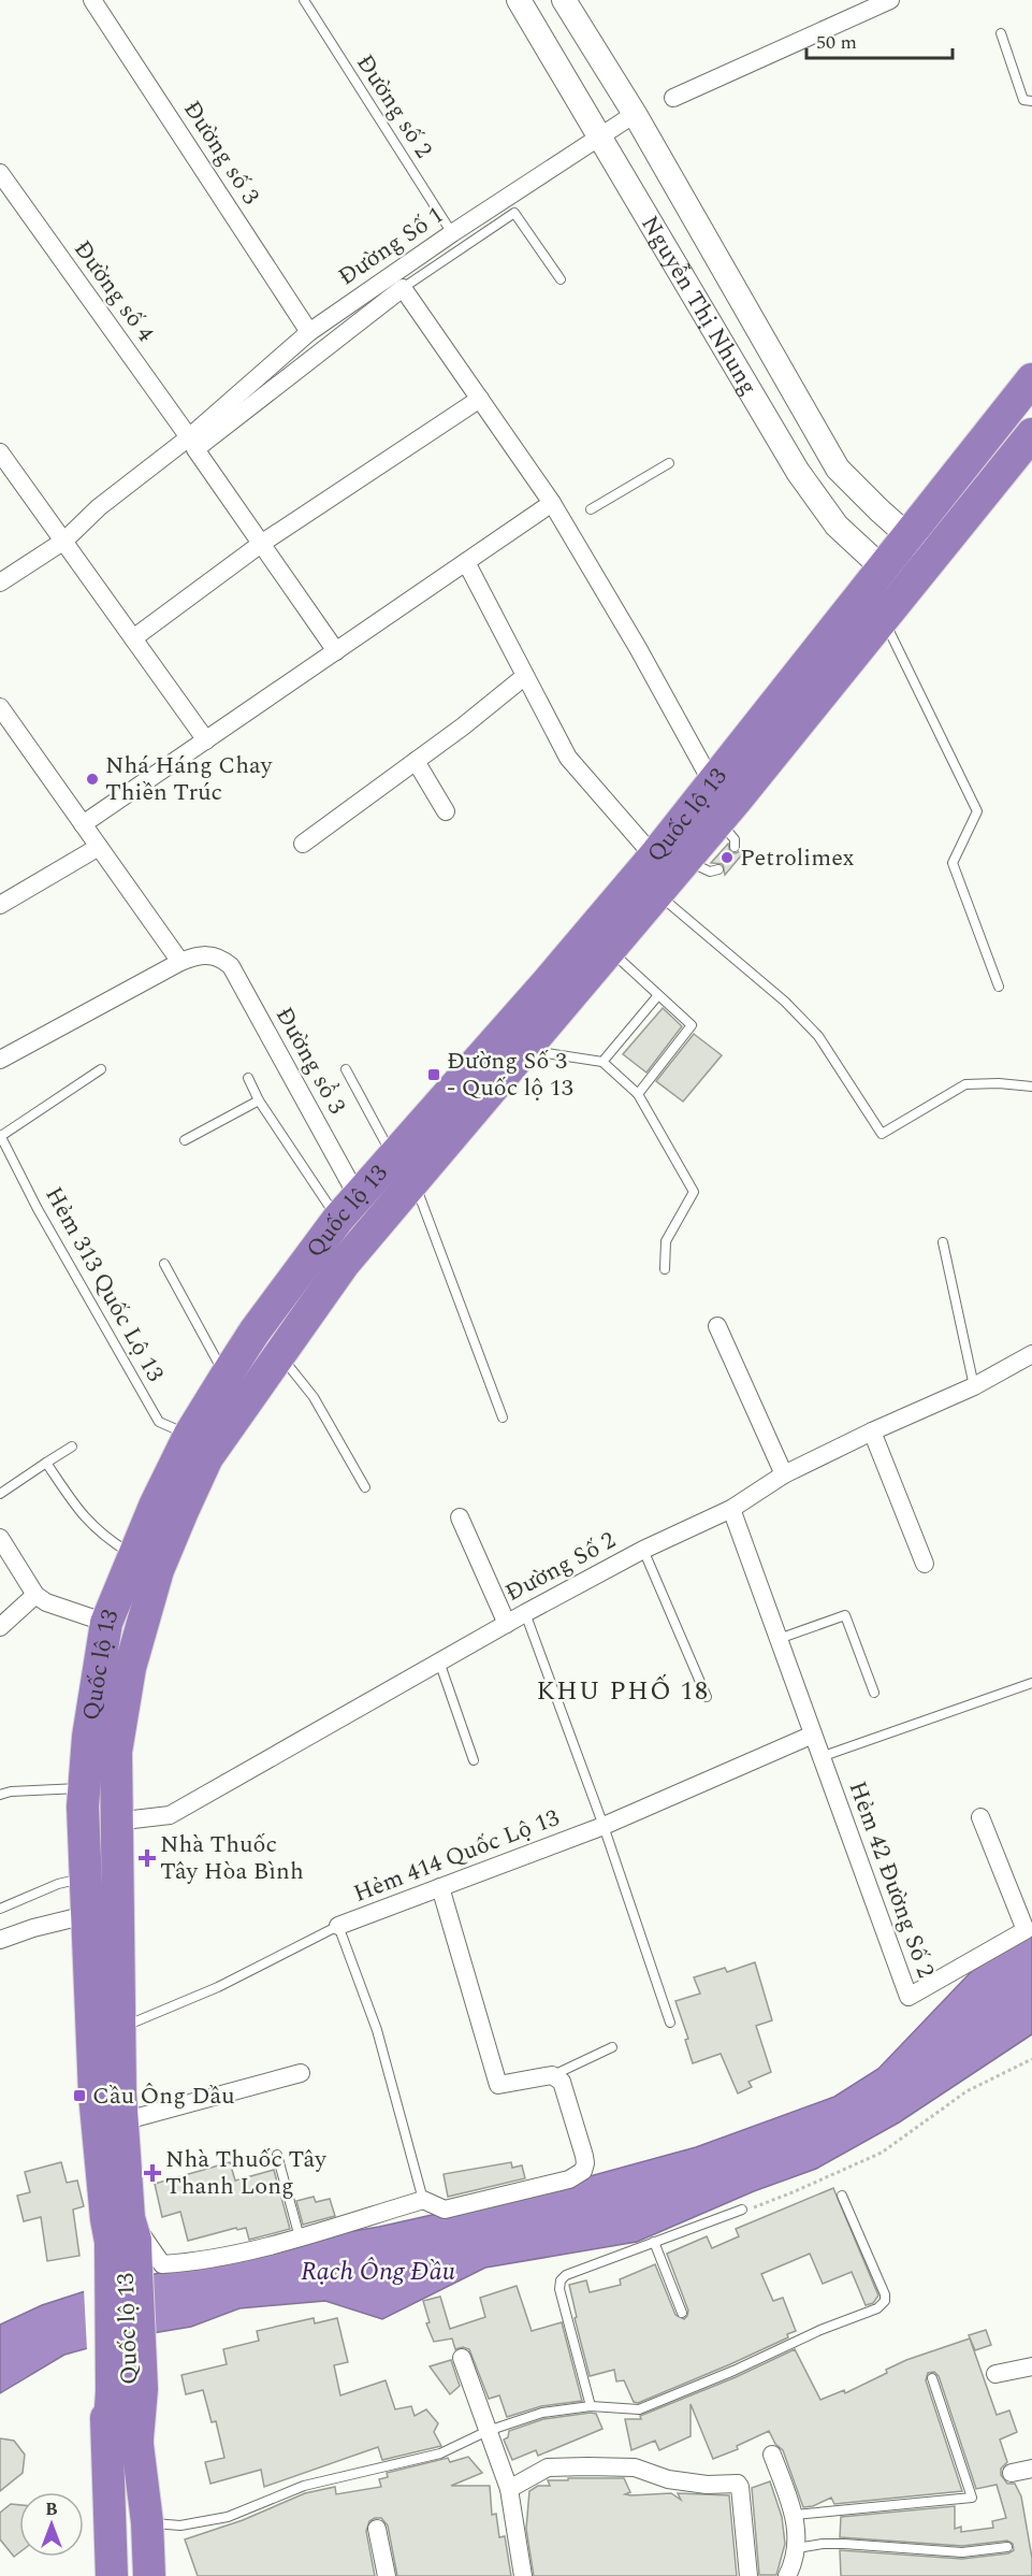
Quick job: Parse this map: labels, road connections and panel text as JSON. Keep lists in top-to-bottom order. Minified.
{"streets":{"highway":["Quốc lộ 13"],"street":["Đường số 3","Đường Số 1","Đường số 4","Nguyễn Thị Nhung","Đường sổ 3","Đường Số 2","Hẻm 414 Quốc Lộ 13","Hẻm 42 Đường Số 2"],"lane":["Đường số 2","Hẻm 313 Quốc Lộ 13"]},"crossings":[["Đường số 2","Đường Số 1"],["Đường số 3","Đường Số 1"],["Đường Số 1","Đường số 4"],["Đường Số 1","Nguyễn Thị Nhung"],["Nguyễn Thị Nhung","Quốc lộ 13"],["Quốc lộ 13","Đường sổ 3"],["Quốc lộ 13","Hẻm 313 Quốc Lộ 13"],["Quốc lộ 13","Đường Số 2"],["Quốc lộ 13","Hẻm 414 Quốc Lộ 13"],["Đường Số 2","Hẻm 42 Đường Số 2"],["Hẻm 414 Quốc Lộ 13","Hẻm 42 Đường Số 2"]],"districts":["KHU PHỐ 18"],"water":["Rạch Ông Đầu"],"places":{"other":["Nhá Háng Chay Thiền Trúc","Petrolimex"],"transit":["Đường Số 3 - Quốc lộ 13","Cầu Ông Dầu"],"health":["Nhà Thuốc Tây Hòa Bình","Nhà Thuốc Tây Thanh Long"]},"scale_bar":"50 m","north":"top"}
